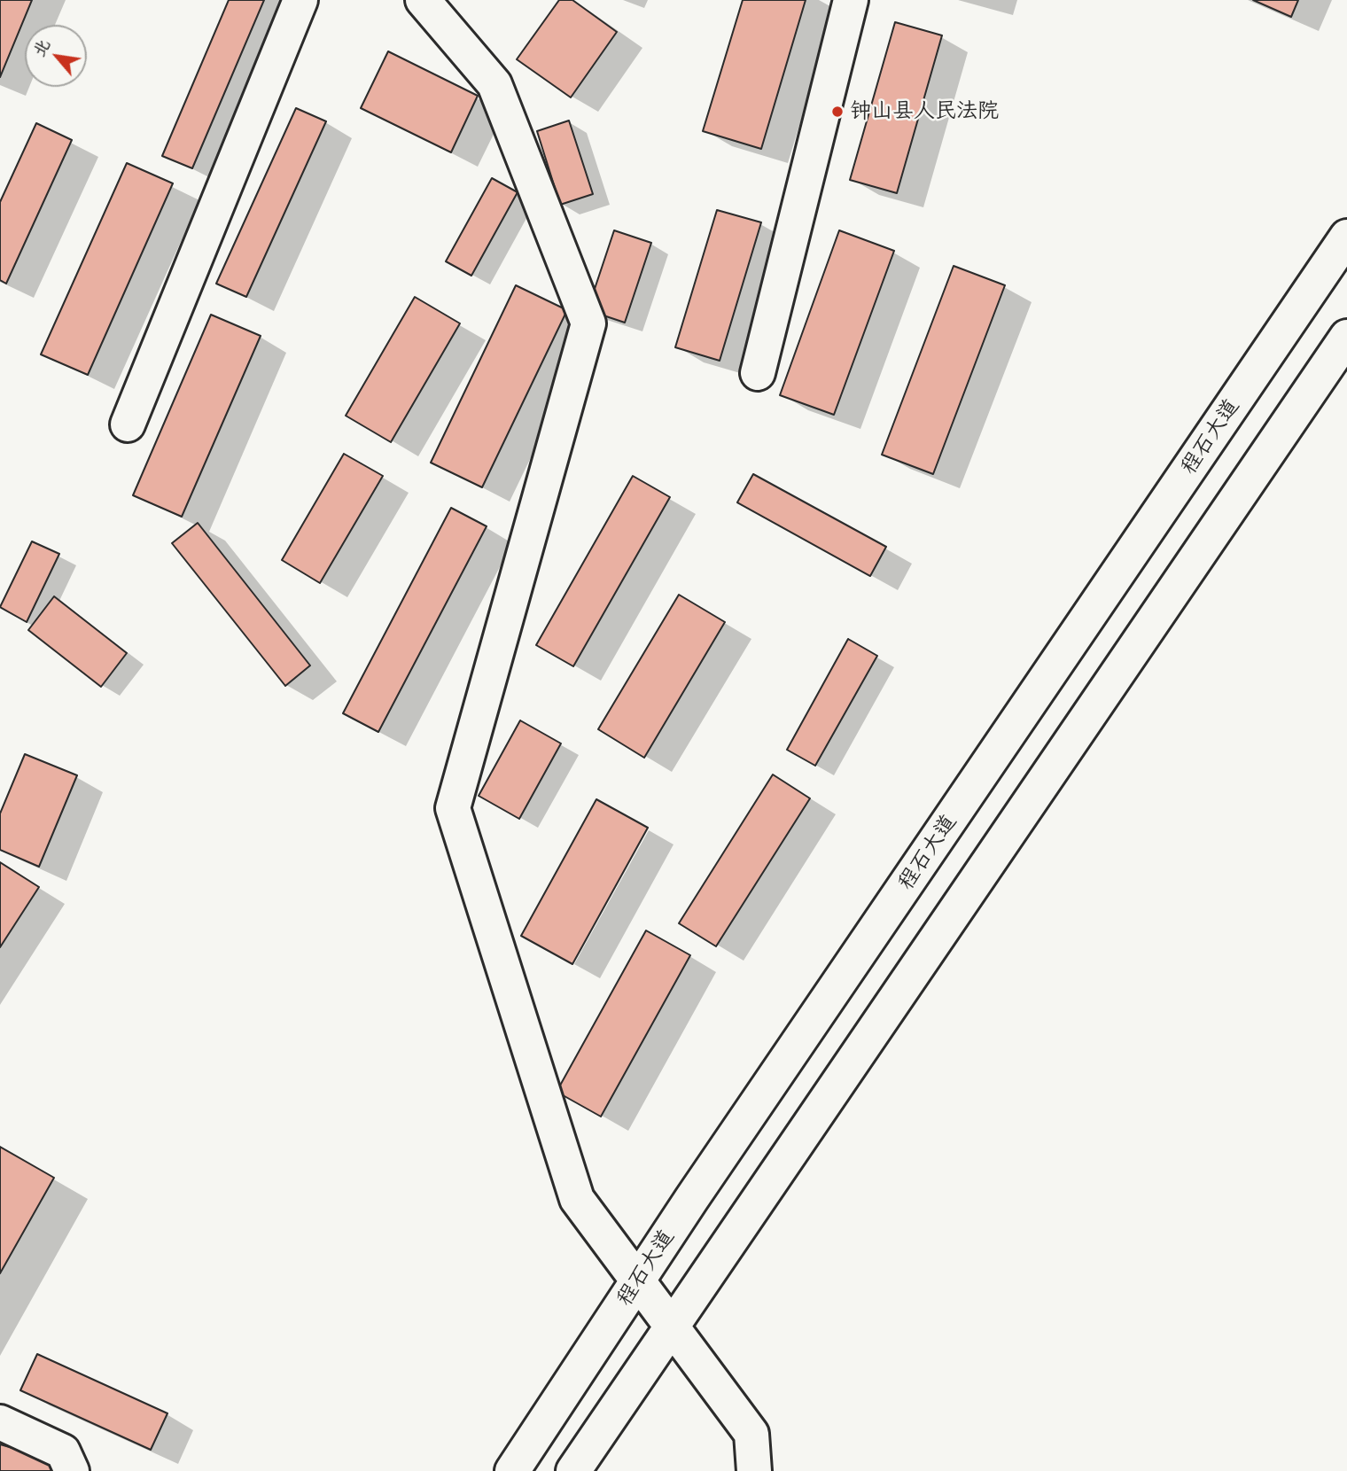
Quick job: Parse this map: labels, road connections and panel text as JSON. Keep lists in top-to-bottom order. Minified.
{"streets":{"street":["程石大道"]},"places":["钟山县人民法院"],"north":"top left"}
